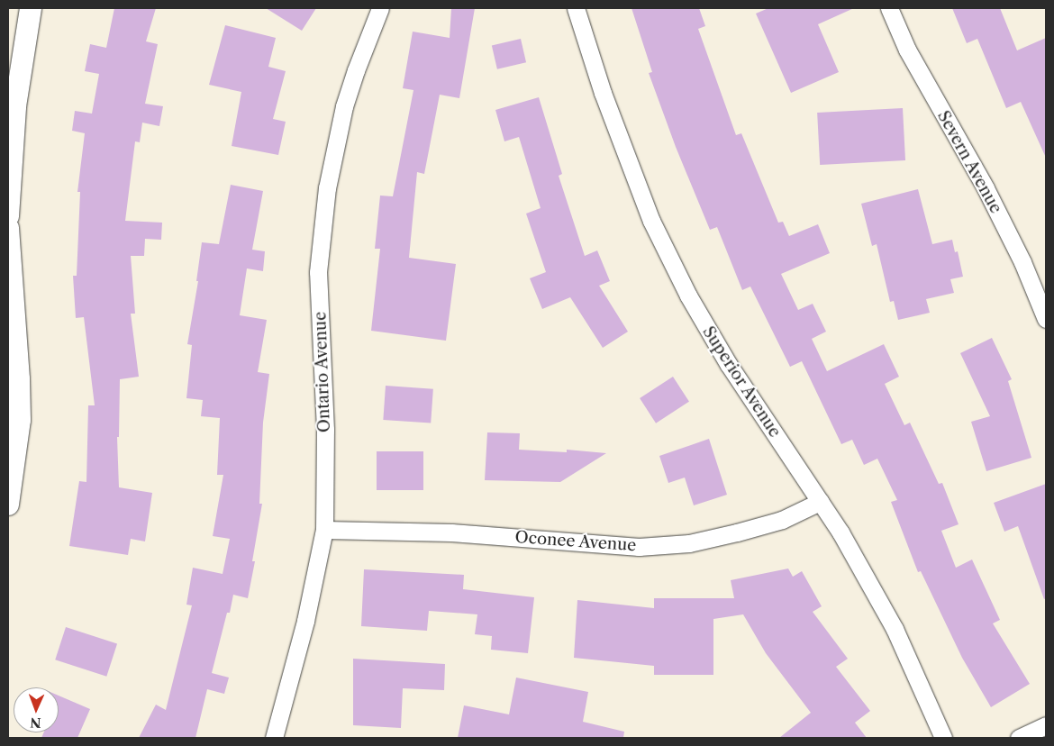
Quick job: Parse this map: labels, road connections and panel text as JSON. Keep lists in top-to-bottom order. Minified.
{"streets":{"street":["Severn Avenue","Ontario Avenue","Superior Avenue","Oconee Avenue"]},"crossings":[["Ontario Avenue","Oconee Avenue"],["Superior Avenue","Oconee Avenue"]],"north":"bottom"}
